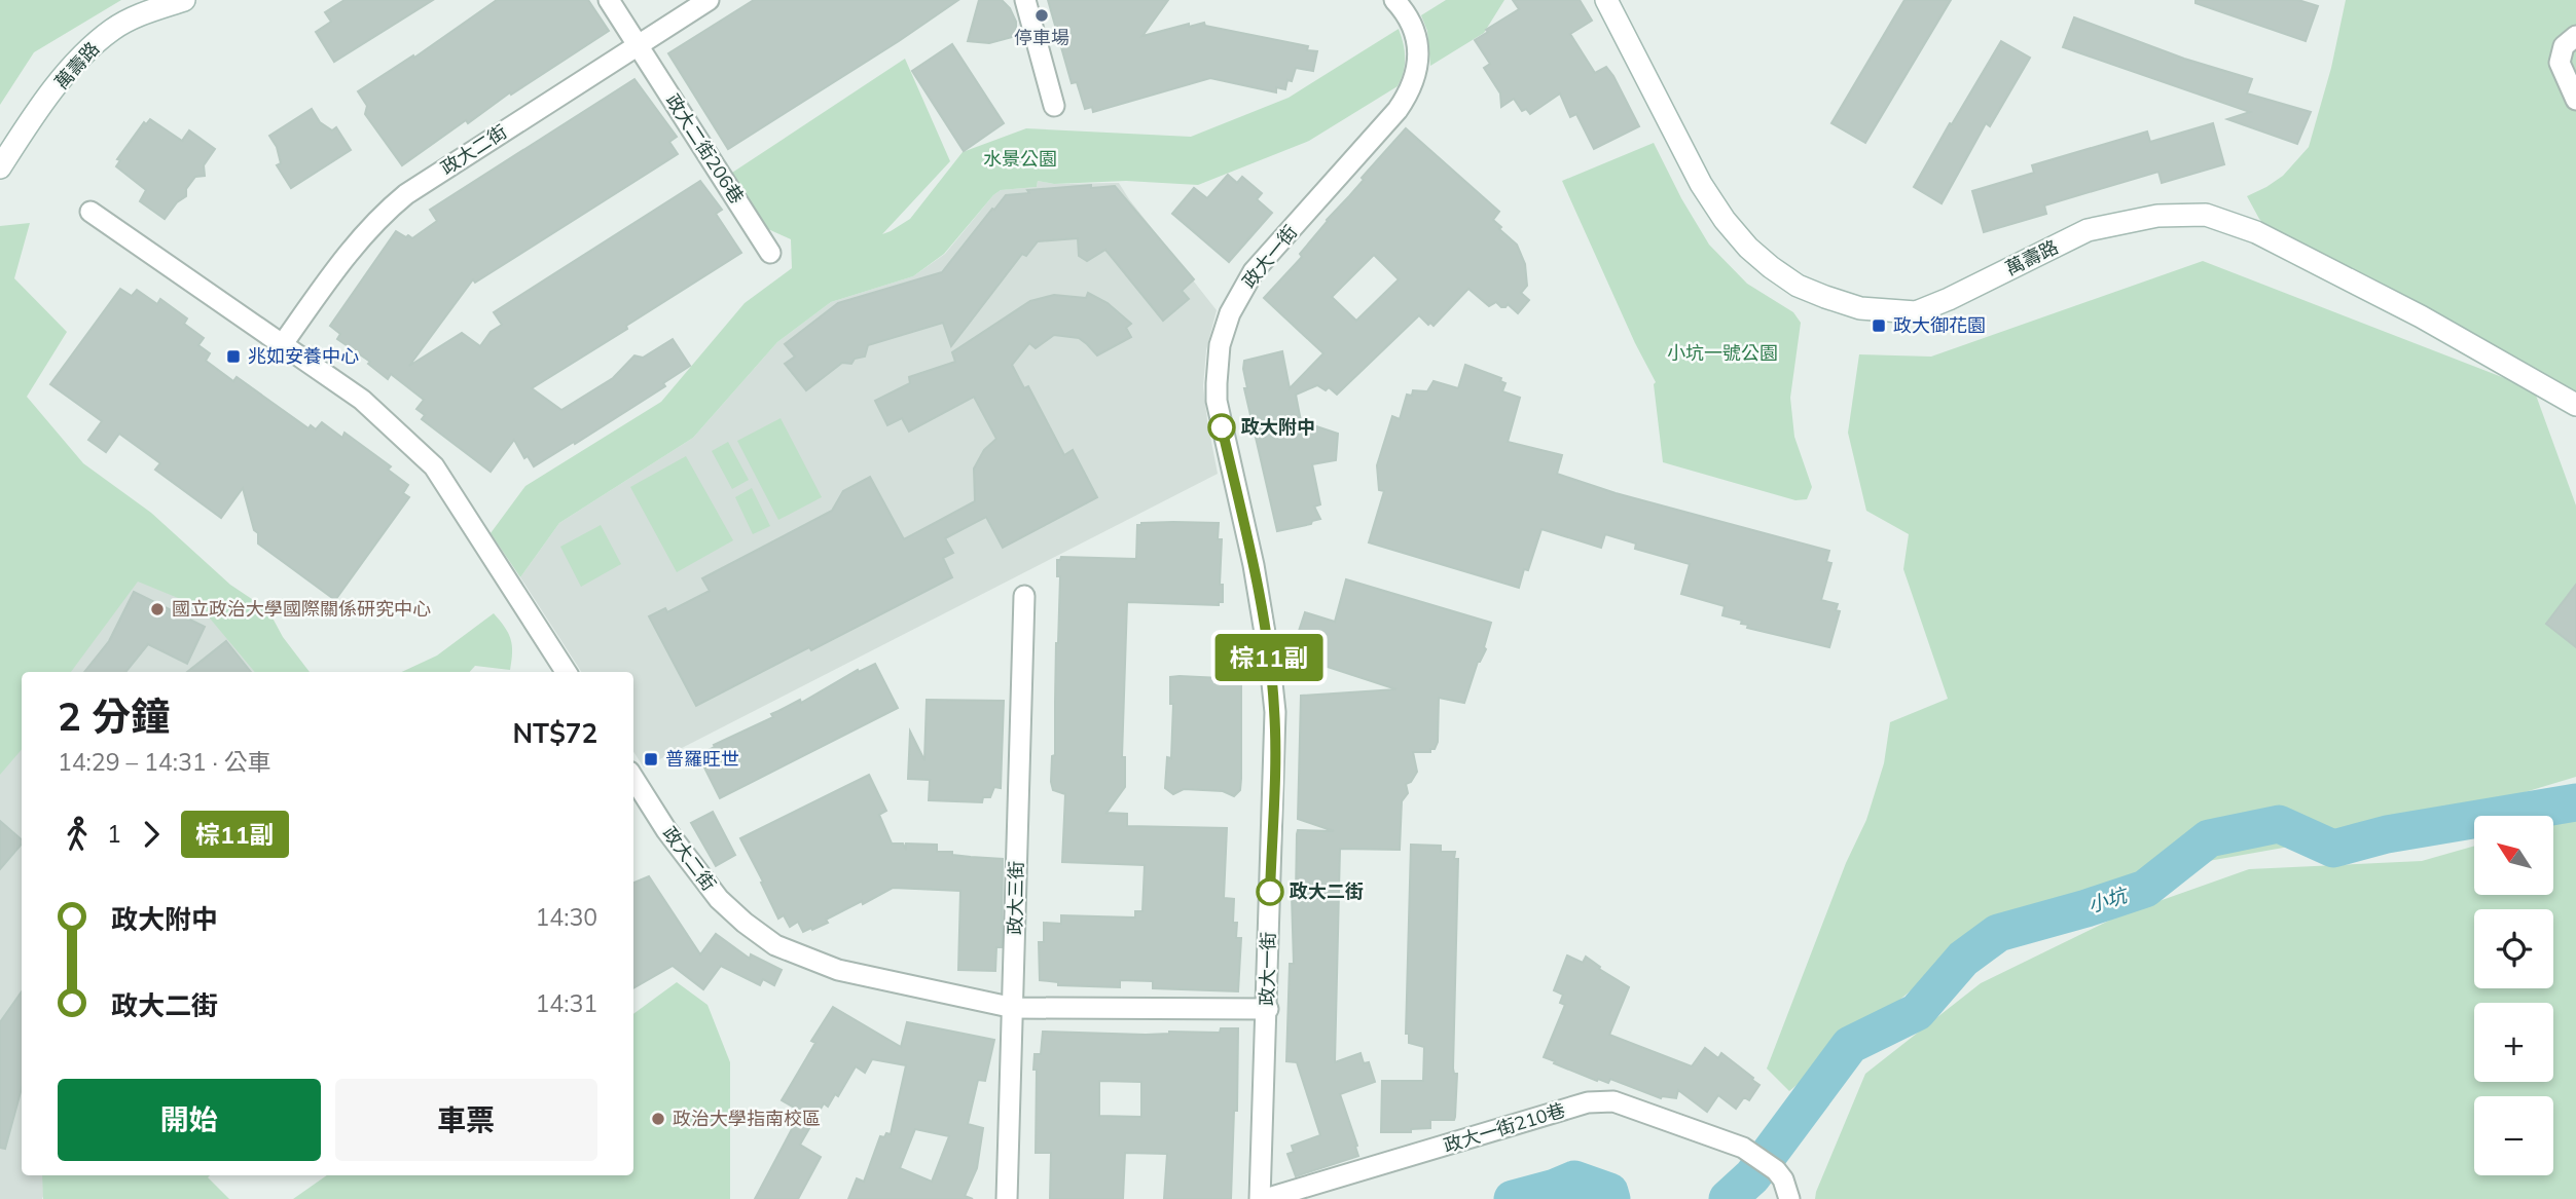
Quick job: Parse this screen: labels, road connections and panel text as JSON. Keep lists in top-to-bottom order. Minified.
{"streets":{"street":["萬壽路","政大二街206巷","政大二街","政大一街","政大三街","政大一街210巷"]},"crossings":[["政大二街206巷","政大二街"],["政大二街","政大一街"],["政大二街","政大三街"],["政大一街","政大一街210巷"]],"water":["小坑"],"parks":["水景公園","小坑一號公園"],"places":{"other":["停車場","政大附中","國立政治大學國際關係研究中心","政大二街","政治大學指南校區"],"transit":["政大御花園","兆如安養中心","普羅旺世"]},"lines":["bus line 棕11副"],"north":"top left","page":{"on_map":"棕11副","heading":["2 分鐘","14:29 – 14:31 · 公車","NT$72"],"legs":["1","棕11副"],"map_buttons":["+","−"],"list":[{"name":"政大附中","value":"14:30"},{"name":"政大二街","value":"14:31"}],"buttons":["開始","車票"]}}
